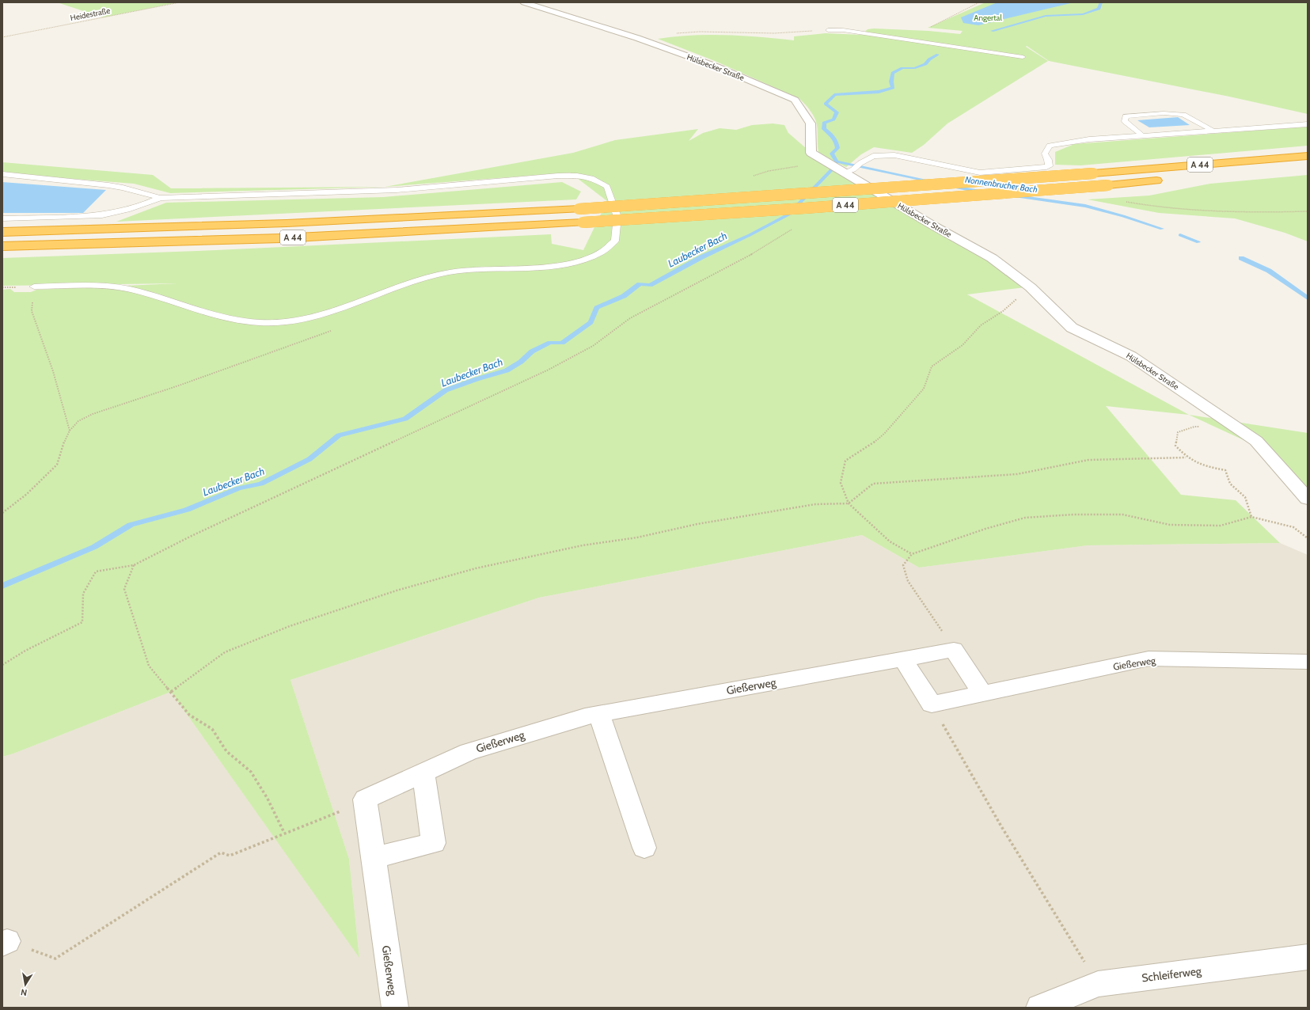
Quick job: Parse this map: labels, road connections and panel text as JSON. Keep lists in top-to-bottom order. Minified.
{"streets":{"highway":["A 44"],"street":["Hülsbecker Straße","Gießerweg","Schleiferweg"],"path":["Heidestraße"]},"water":["Nonnenbrucher Bach","Laubecker Bach"],"parks":["Angertal"],"north":"bottom"}
